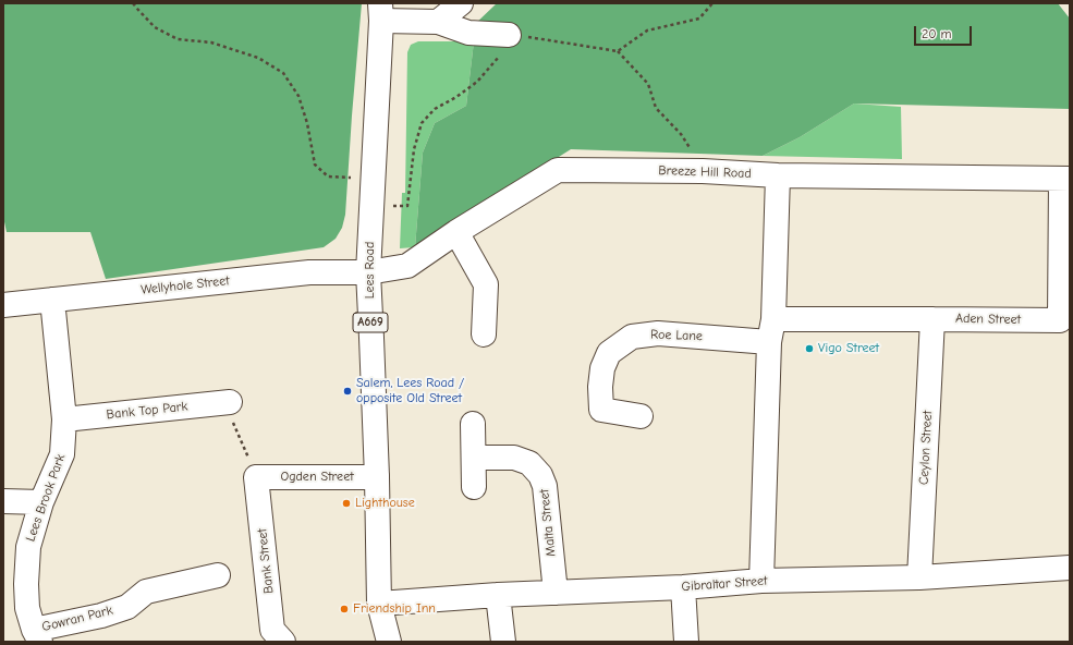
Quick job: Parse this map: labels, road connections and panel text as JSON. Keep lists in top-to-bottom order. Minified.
{"streets":{"street":["Breeze Hill Road","Lees Road","Wellyhole Street","Aden Street","A669","Roe Lane","Bank Top Park","Ceylon Street","Ogden Street","Lees Brook Park","Malta Street","Bank Street","Gibraltar Street","Gowran Park"]},"crossings":[["Breeze Hill Road","Lees Road"],["Breeze Hill Road","Wellyhole Street"],["Breeze Hill Road","Aden Street"],["Lees Road","Wellyhole Street"],["Lees Road","Ogden Street"],["Lees Road","Gibraltar Street"],["Wellyhole Street","Lees Brook Park"],["Aden Street","Ceylon Street"],["Bank Top Park","Lees Brook Park"],["Ceylon Street","Gibraltar Street"],["Ogden Street","Bank Street"],["Lees Brook Park","Gowran Park"],["Malta Street","Gibraltar Street"]],"places":["Vigo Street","Salem, Lees Road / opposite Old Street","Lighthouse","Friendship Inn"],"scale_bar":"20 m"}
